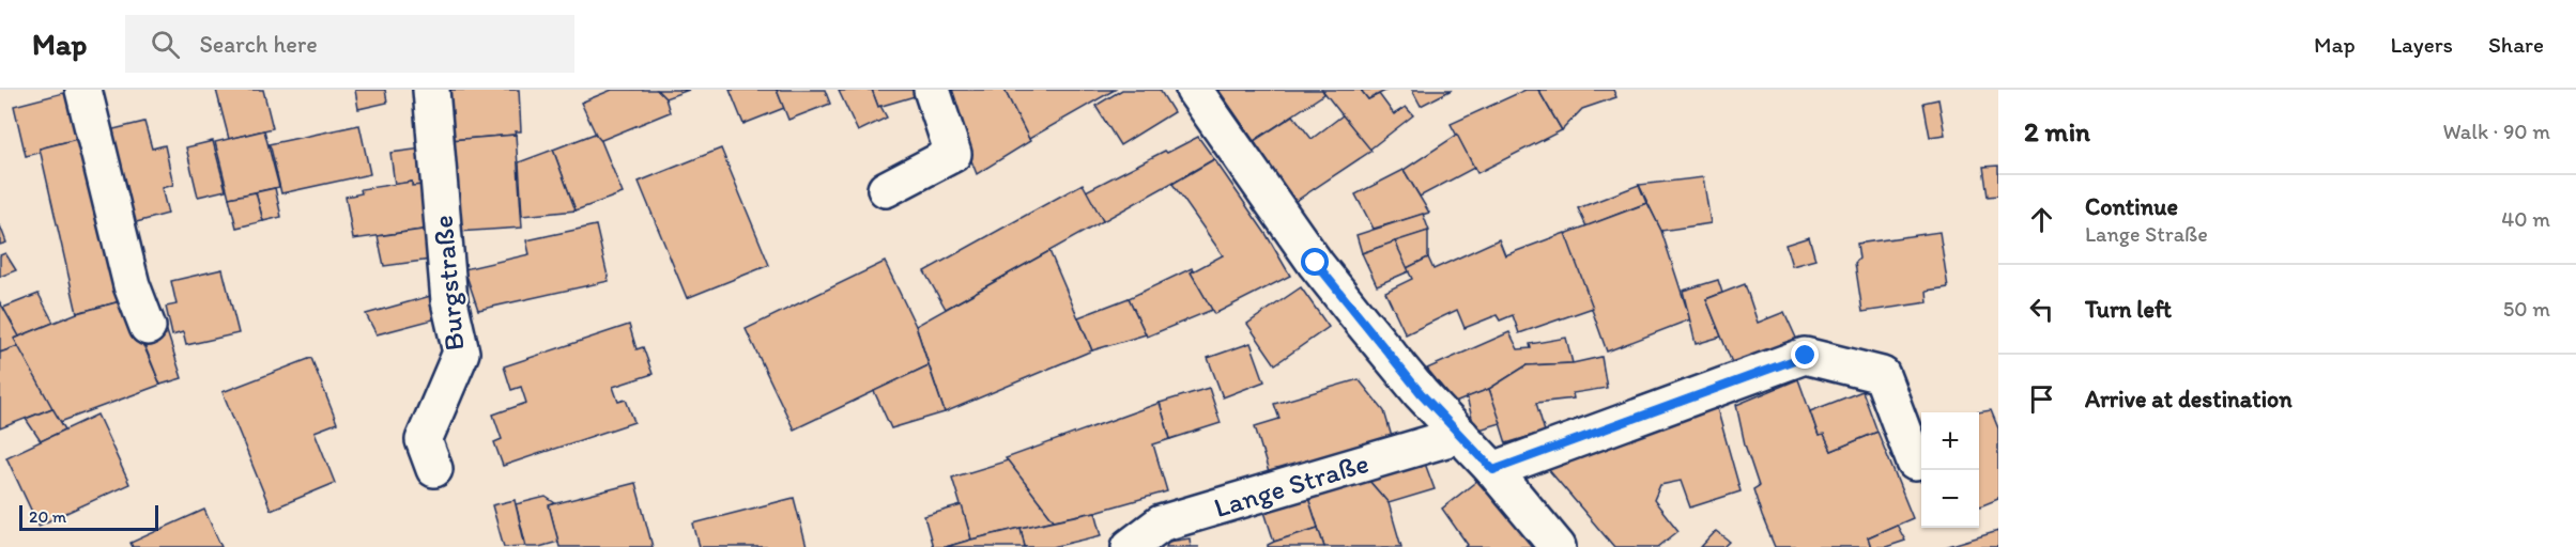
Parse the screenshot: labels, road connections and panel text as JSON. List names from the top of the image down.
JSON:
{
  "streets": {
    "street": ["Burgstraße", "Lange Straße"]
  },
  "scale_bar": "20 m",
  "page": {
    "header": "Map",
    "search": "Search here",
    "nav": ["Map", "Layers", "Share"],
    "heading": ["2 min", "Walk · 90 m"],
    "list": [
      ["Continue", "Lange Straße", "40 m"],
      ["Turn left", "50 m"],
      "Arrive at destination"
    ],
    "map_buttons": ["+", "−"],
    "scale": "20 m"
  }
}
